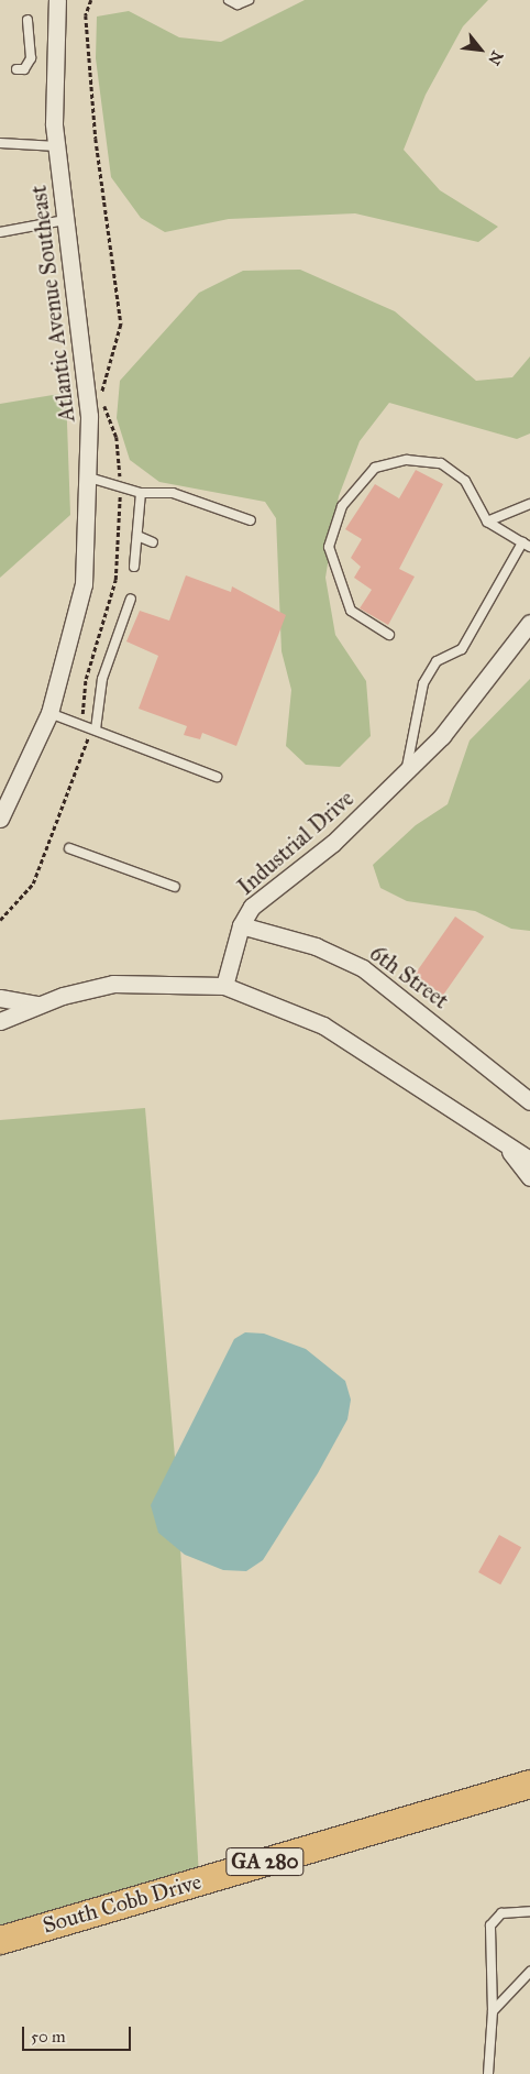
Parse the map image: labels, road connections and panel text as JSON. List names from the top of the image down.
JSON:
{
  "streets": {
    "main road": ["GA 280", "South Cobb Drive"],
    "street": ["Atlantic Avenue Southeast", "Industrial Drive", "6th Street"]
  },
  "crossings": [
    ["Industrial Drive", "6th Street"]
  ],
  "scale_bar": "50 m",
  "north": "bottom right"
}
